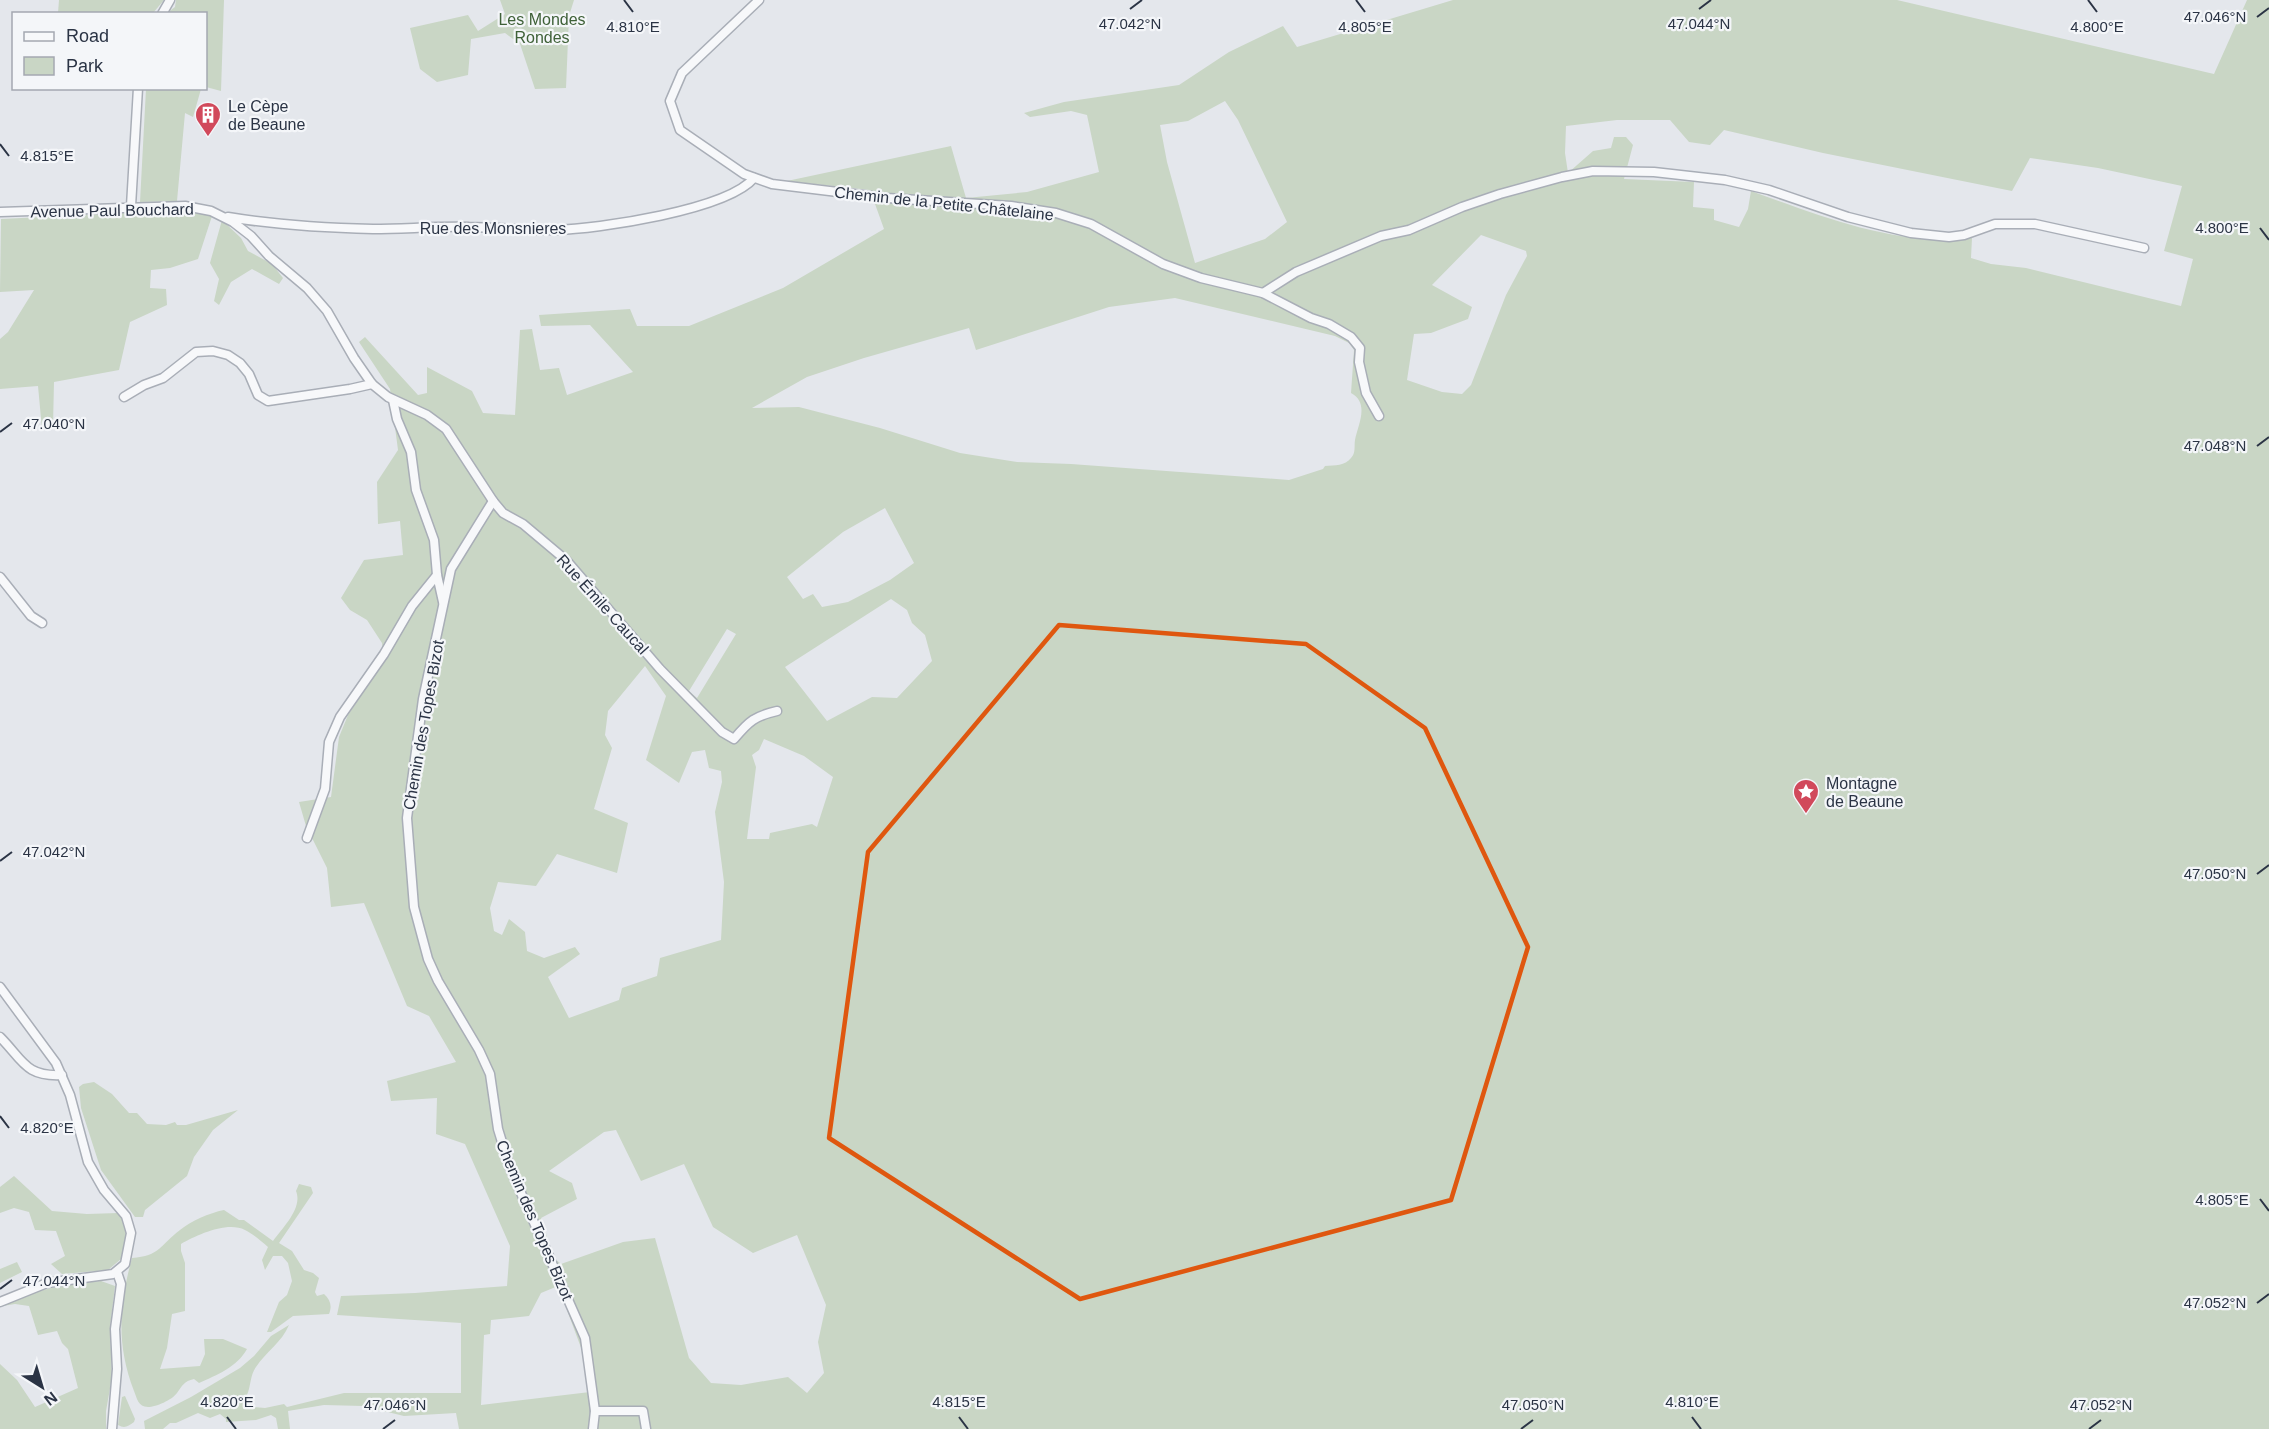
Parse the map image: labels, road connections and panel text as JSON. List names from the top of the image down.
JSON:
{
  "streets": {
    "street": [
      "Chemin de la Petite Châtelaine",
      "Avenue Paul Bouchard",
      "Rue des Monsnieres",
      "Rue Émile Caucal",
      "Chemin des Topes Bizot"
    ]
  },
  "crossings": [
    ["Chemin de la Petite Châtelaine", "Rue des Monsnieres"],
    ["Avenue Paul Bouchard", "Rue des Monsnieres"],
    ["Avenue Paul Bouchard", "Rue Émile Caucal"],
    ["Rue des Monsnieres", "Rue Émile Caucal"],
    ["Rue Émile Caucal", "Chemin des Topes Bizot"]
  ],
  "parks": ["Les Mondes Rondes"],
  "places": {
    "building": ["Le Cèpe de Beaune"],
    "place": ["Montagne de Beaune"]
  },
  "legend": ["Road", "Park"],
  "north": "bottom right",
  "coordinates": [
    "47.046°N",
    "47.042°N",
    "47.044°N",
    "4.805°E",
    "4.810°E",
    "4.800°E",
    "4.815°E",
    "47.040°N",
    "47.048°N",
    "47.050°N",
    "4.820°E",
    "47.052°N"
  ]
}
